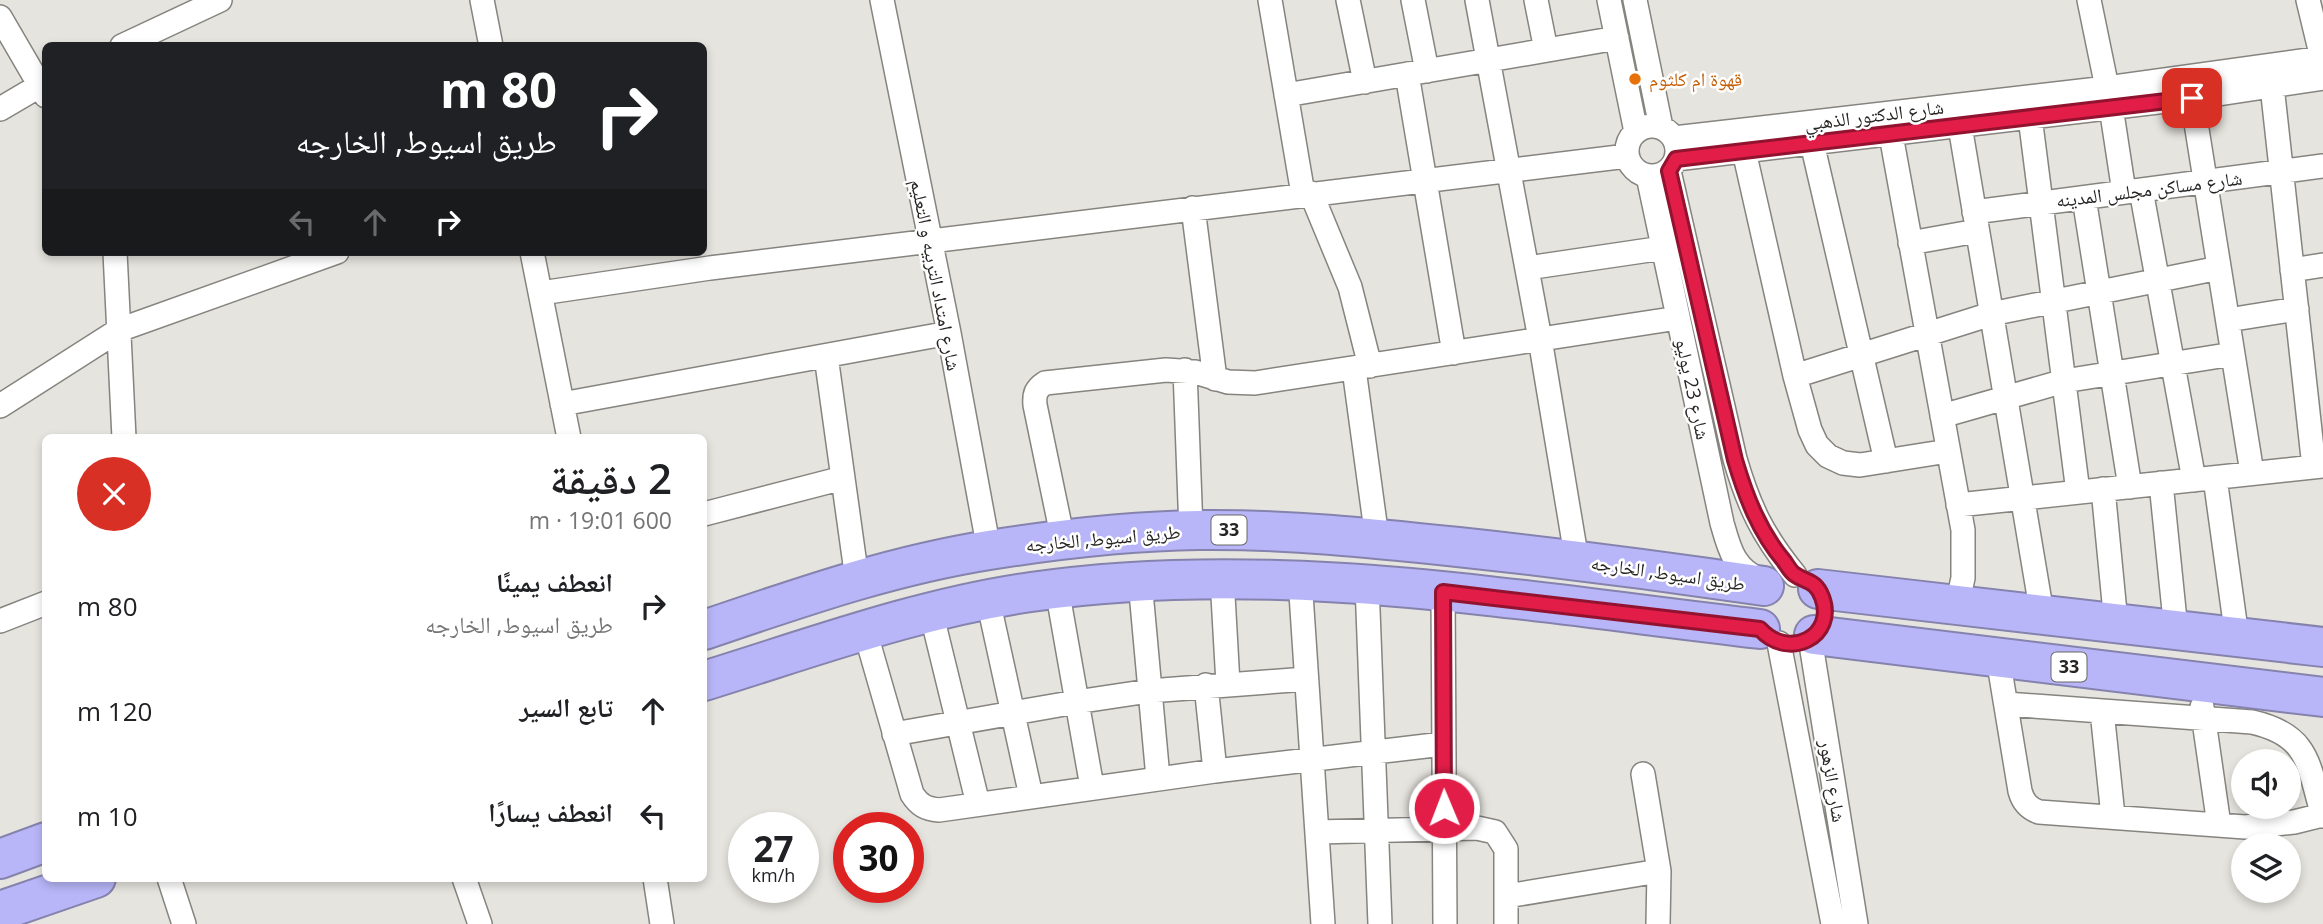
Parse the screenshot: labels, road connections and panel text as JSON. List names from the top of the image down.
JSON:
{
  "streets": {
    "highway": ["33", "طريق اسيوط, الخارجه"],
    "street": [
      "شارع الدكتور الذهبي",
      "شارع مساكن مجلس المدينه",
      "شارع امتداد التربيه و التعليم",
      "شارع 23 يوليو",
      "شارع الزهور"
    ]
  },
  "crossings": [
    ["شارع الدكتور الذهبي", "شارع 23 يوليو"],
    ["شارع امتداد التربيه و التعليم", "طريق اسيوط, الخارجه"],
    ["شارع 23 يوليو", "طريق اسيوط, الخارجه"],
    ["33", "شارع الزهور"]
  ],
  "places": ["قهوة ام كلثوم"],
  "page": {
    "turn": ["80 m", "طريق اسيوط, الخارجه"],
    "heading": ["2 دقيقة", "600 m · 19:01"],
    "list": [
      {
        "name": "انعطف يمينًا",
        "note": "طريق اسيوط, الخارجه",
        "value": "80 m"
      },
      {
        "name": "تابع السير",
        "value": "120 m"
      },
      {
        "name": "انعطف يسارًا",
        "value": "10 m"
      }
    ],
    "speed": "27 km/h",
    "limit": "30"
  }
}
